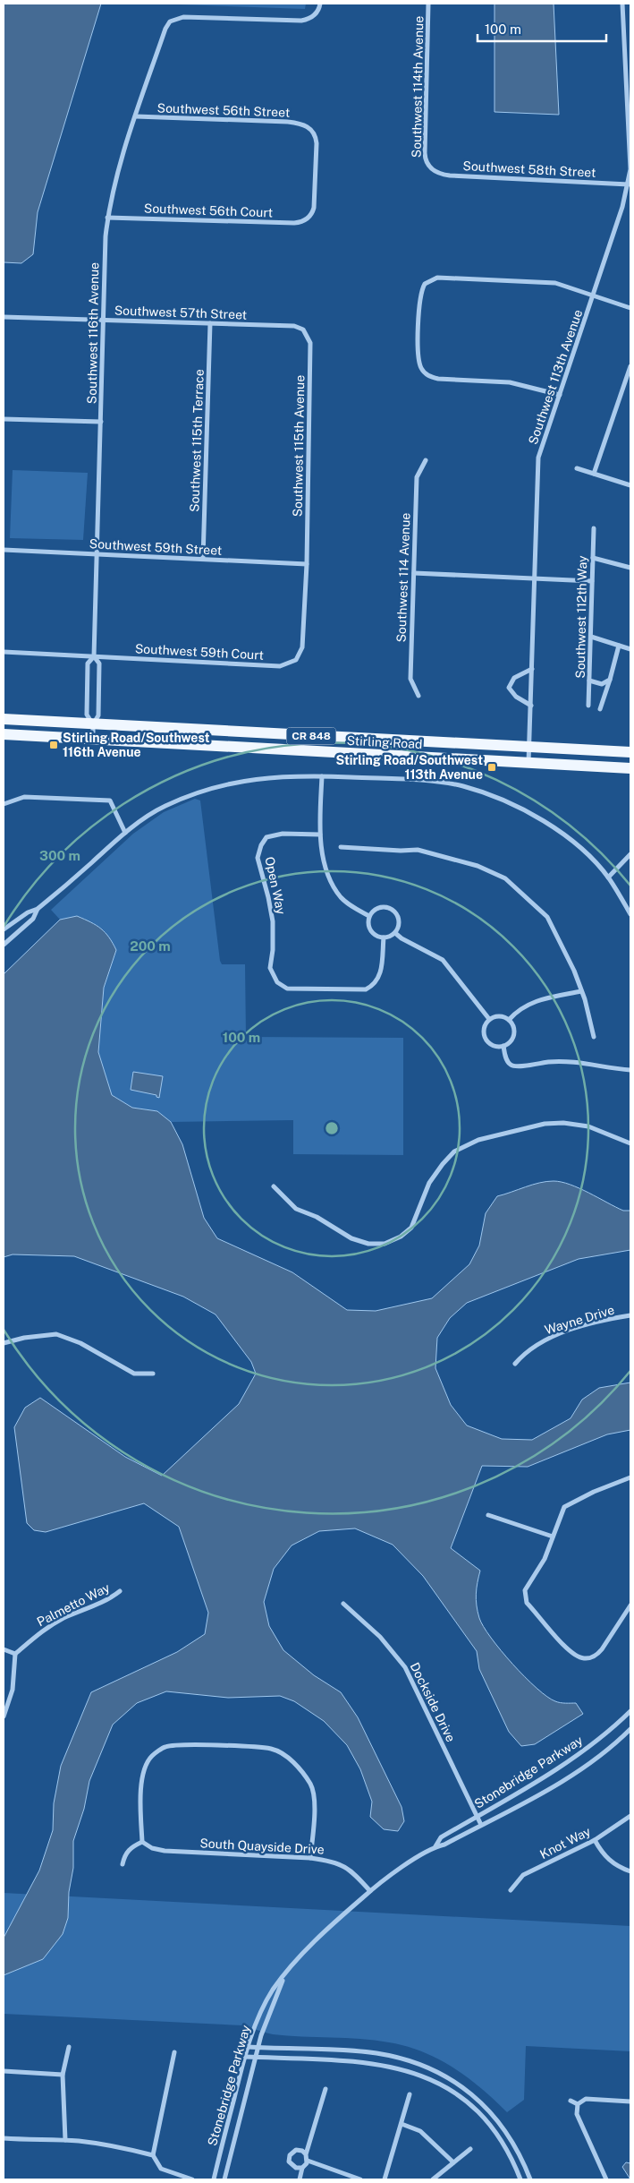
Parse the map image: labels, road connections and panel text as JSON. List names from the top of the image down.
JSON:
{
  "streets": {
    "main road": ["CR 848", "Stirling Road"],
    "street": [
      "Southwest 114th Avenue",
      "Southwest 56th Street",
      "Southwest 58th Street",
      "Southwest 56th Court",
      "Southwest 57th Street",
      "Southwest 116th Avenue",
      "Southwest 113th Avenue",
      "Southwest 115th Terrace",
      "Southwest 115th Avenue",
      "Southwest 59th Street",
      "Southwest 114 Avenue",
      "Southwest 112th Way",
      "Southwest 59th Court",
      "Open Way",
      "Wayne Drive",
      "Palmetto Way",
      "Dockside Drive",
      "Stonebridge Parkway",
      "Knot Way",
      "South Quayside Drive"
    ]
  },
  "crossings": [
    ["Southwest 114th Avenue", "Southwest 58th Street"],
    ["Southwest 56th Street", "Southwest 56th Court"],
    ["Southwest 56th Street", "Southwest 116th Avenue"],
    ["Southwest 58th Street", "Southwest 113th Avenue"],
    ["Southwest 56th Court", "Southwest 116th Avenue"],
    ["Southwest 57th Street", "Southwest 116th Avenue"],
    ["Southwest 57th Street", "Southwest 115th Terrace"],
    ["Southwest 57th Street", "Southwest 115th Avenue"],
    ["Southwest 116th Avenue", "Southwest 59th Street"],
    ["Southwest 116th Avenue", "Southwest 59th Court"],
    ["Southwest 116th Avenue", "Stirling Road"],
    ["Southwest 113th Avenue", "Stirling Road"],
    ["Southwest 115th Terrace", "Southwest 59th Street"],
    ["Southwest 115th Avenue", "Southwest 59th Street"],
    ["Southwest 115th Avenue", "Southwest 59th Court"],
    ["Southwest 59th Street", "Southwest 59th Court"],
    ["Dockside Drive", "Stonebridge Parkway"],
    ["Stonebridge Parkway", "South Quayside Drive"]
  ],
  "places": {
    "transit": ["Stirling Road/Southwest 116th Avenue", "Stirling Road/Southwest 113th Avenue"]
  },
  "scale_bar": "100 m",
  "rings": ["300 m", "200 m", "100 m"]
}
